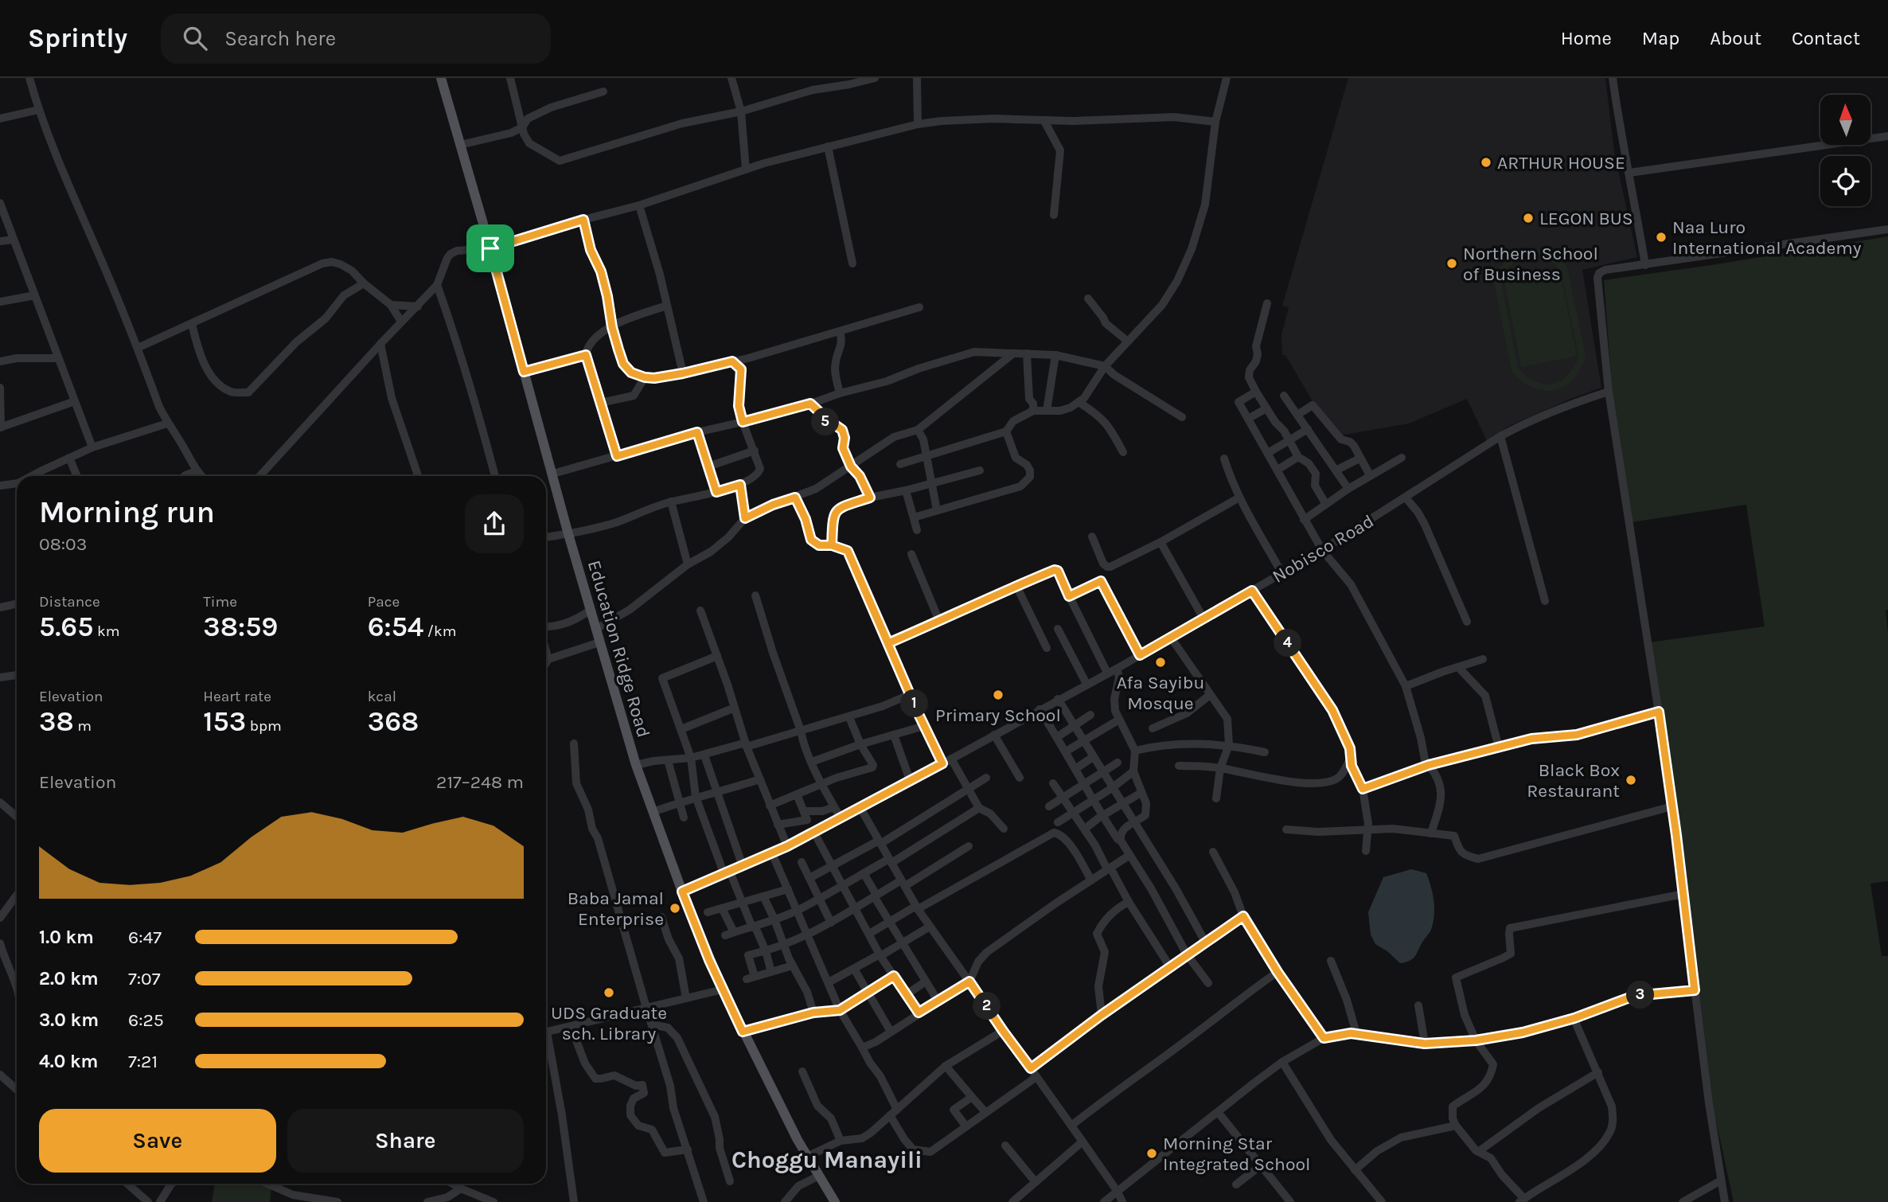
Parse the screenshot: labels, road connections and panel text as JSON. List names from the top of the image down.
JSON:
{
  "streets": {
    "main road": ["Education Ridge Road"],
    "street": ["Nobisco Road"]
  },
  "crossings": [
    ["Nobisco Road", "Education Ridge Road"]
  ],
  "districts": ["Choggu Manayili"],
  "places": [
    "ARTHUR HOUSE",
    "LEGON BUS",
    "Naa Luro International Academy",
    "Northern School of Business",
    "Afa Sayibu Mosque",
    "Primary School",
    "Black Box Restaurant",
    "Baba Jamal Enterprise",
    "UDS Graduate sch. Library",
    "Morning Star Integrated School"
  ],
  "north": "top",
  "page": {
    "header": "Sprintly",
    "search": "Search here",
    "nav": [
      "Home",
      "Map",
      "About",
      "Contact"
    ],
    "pins": [
      "5",
      "4",
      "1",
      "3",
      "2"
    ],
    "heading": ["Morning run", "08:03"],
    "stats": [
      ["Distance", "5.65 km"],
      ["Time", "38:59"],
      ["Pace", "6:54 /km"],
      ["Elevation", "38 m"],
      ["Heart rate", "153 bpm"],
      ["kcal", "368"]
    ],
    "chart": ["Elevation", "217–248 m"],
    "list": [
      {
        "name": "1.0 km",
        "note": "6:47"
      },
      {
        "name": "2.0 km",
        "note": "7:07"
      },
      {
        "name": "3.0 km",
        "note": "6:25"
      },
      {
        "name": "4.0 km",
        "note": "7:21"
      }
    ],
    "buttons": ["Save", "Share"]
  }
}
